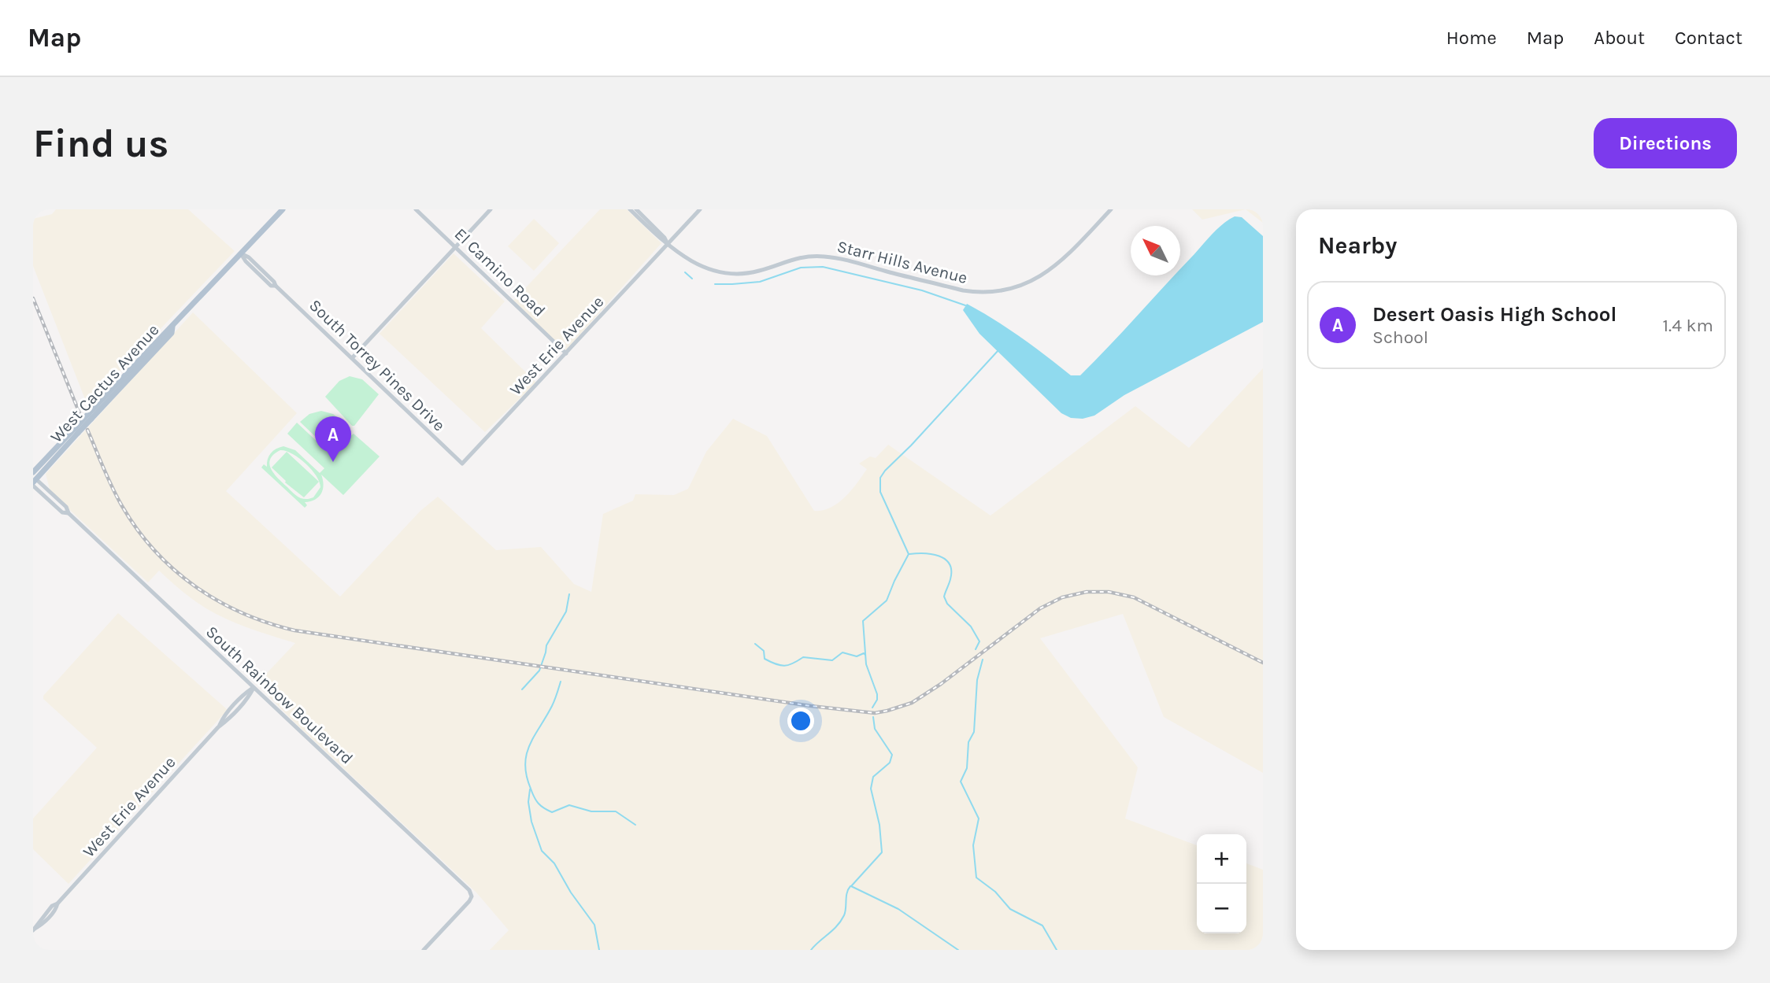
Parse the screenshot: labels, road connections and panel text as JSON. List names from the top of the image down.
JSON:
{
  "streets": {
    "main road": ["West Cactus Avenue"],
    "street": [
      "Starr Hills Avenue",
      "El Camino Road",
      "West Erie Avenue",
      "South Torrey Pines Drive",
      "South Rainbow Boulevard"
    ]
  },
  "crossings": [
    ["Starr Hills Avenue", "West Erie Avenue"],
    ["El Camino Road", "West Erie Avenue"],
    ["West Erie Avenue", "South Torrey Pines Drive"],
    ["West Erie Avenue", "South Rainbow Boulevard"],
    ["South Torrey Pines Drive", "West Cactus Avenue"],
    ["West Cactus Avenue", "South Rainbow Boulevard"]
  ],
  "north": "top left",
  "page": {
    "header": "Map",
    "nav": [
      "Home",
      "Map",
      "About",
      "Contact"
    ],
    "buttons": "Directions",
    "title": "Find us",
    "heading": "Nearby",
    "list": [
      {
        "mark": "A",
        "name": "Desert Oasis High School",
        "note": "School",
        "value": "1.4 km"
      }
    ],
    "pins": "A",
    "map_buttons": ["+", "−"]
  }
}
